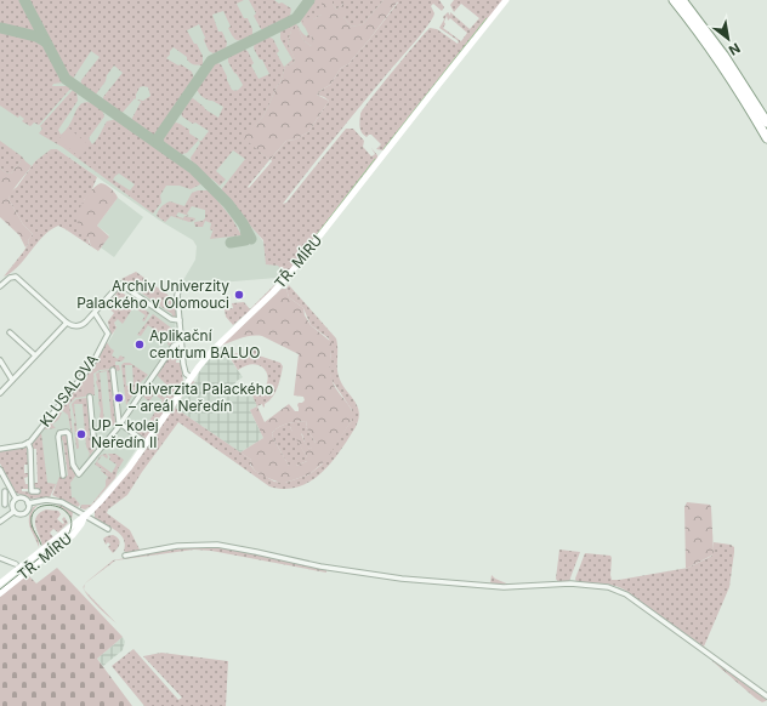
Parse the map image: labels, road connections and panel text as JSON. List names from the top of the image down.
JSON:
{
  "streets": {
    "main road": ["TŘ. MÍRU"],
    "street": ["KLUSALOVA"]
  },
  "places": [
    "Archiv Univerzity Palackého v Olomouci",
    "Aplikační centrum BALUO",
    "Univerzita Palackého – areál Neředín",
    "UP – kolej Neředín II"
  ],
  "north": "bottom right"
}
